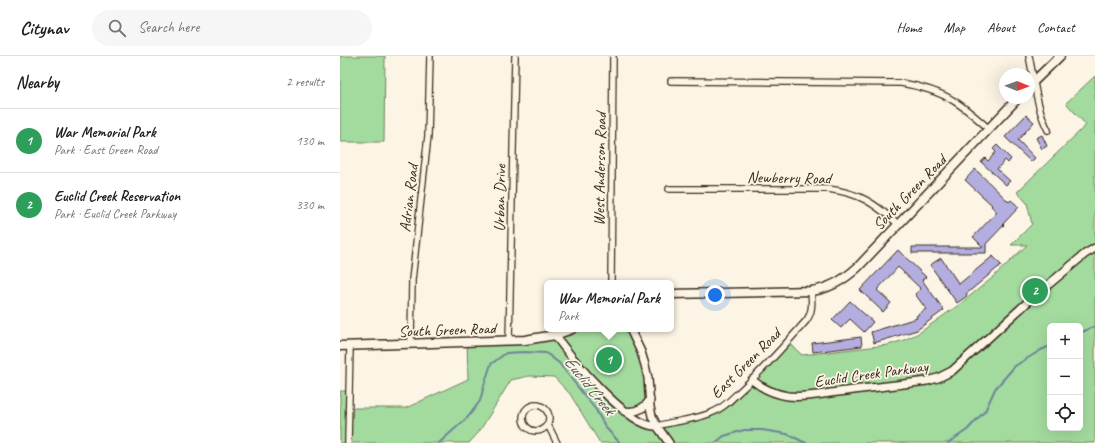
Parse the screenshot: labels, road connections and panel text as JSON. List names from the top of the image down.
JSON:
{
  "streets": {
    "main road": ["South Green Road"],
    "street": [
      "West Anderson Road",
      "Newberry Road",
      "Adrian Road",
      "Urban Drive",
      "East Green Road",
      "Euclid Creek Parkway"
    ]
  },
  "crossings": [
    ["Newberry Road", "South Green Road"],
    ["South Green Road", "Adrian Road"],
    ["South Green Road", "Urban Drive"],
    ["South Green Road", "East Green Road"],
    ["East Green Road", "Euclid Creek Parkway"]
  ],
  "water": ["Euclid Creek"],
  "north": "right",
  "page": {
    "header": "Citynav",
    "search": "Search here",
    "nav": [
      "Home",
      "Map",
      "About",
      "Contact"
    ],
    "heading": ["Nearby", "2 results"],
    "list": [
      {
        "mark": "1",
        "name": "War Memorial Park",
        "note": "Park · East Green Road",
        "value": "130 m"
      },
      {
        "mark": "2",
        "name": "Euclid Creek Reservation",
        "note": "Park · Euclid Creek Parkway",
        "value": "330 m"
      }
    ],
    "pins": ["2", "1"],
    "popup": ["War Memorial Park", "Park"],
    "map_buttons": ["+", "−"]
  }
}
